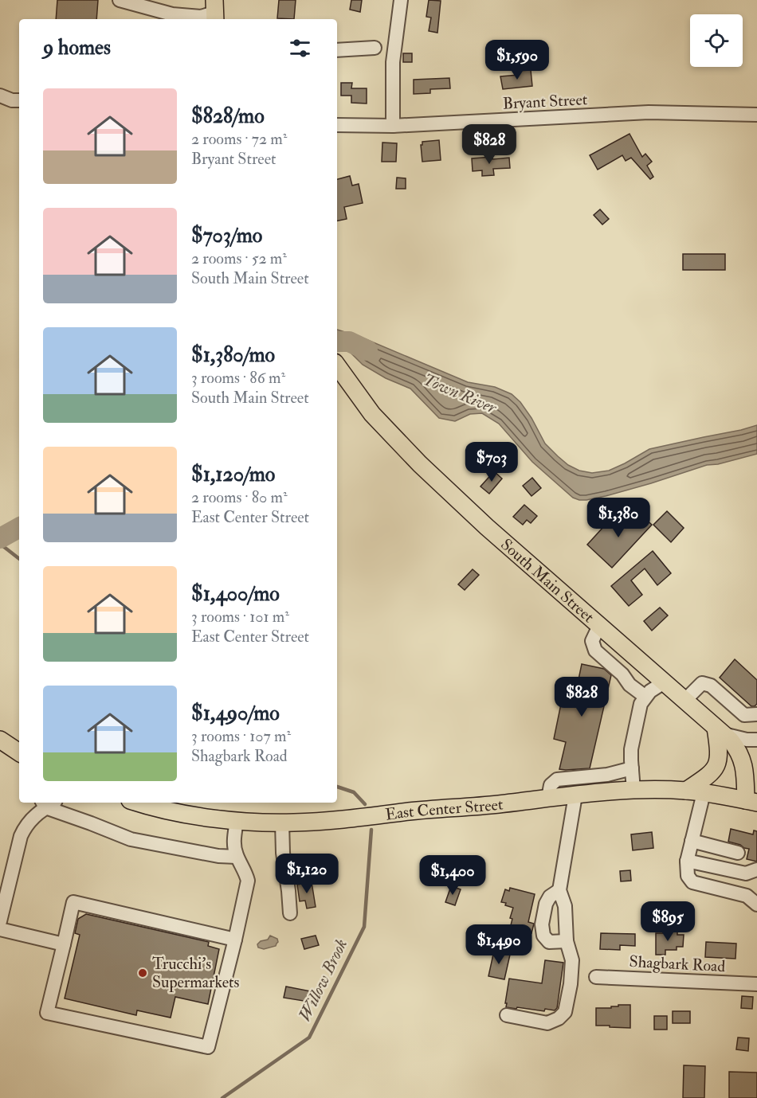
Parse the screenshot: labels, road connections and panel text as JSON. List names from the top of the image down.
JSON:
{
  "streets": {
    "main road": ["South Main Street", "East Center Street"],
    "street": ["Bryant Street", "Shagbark Road"]
  },
  "crossings": [
    ["South Main Street", "East Center Street"]
  ],
  "water": ["Town River", "Willow Brook"],
  "places": ["Trucchi's Supermarkets"],
  "page": {
    "heading": "9 homes",
    "price": [
      "$1,590",
      "$828",
      "$703",
      "$1,380",
      "$828",
      "$1,120",
      "$1,400",
      "$895",
      "$1,490"
    ],
    "list": [
      {
        "name": "$828/mo",
        "note": "2 rooms · 72 m² · Bryant Street"
      },
      {
        "name": "$703/mo",
        "note": "2 rooms · 52 m² · South Main Street"
      },
      {
        "name": "$1,380/mo",
        "note": "3 rooms · 86 m² · South Main Street"
      },
      {
        "name": "$1,120/mo",
        "note": "2 rooms · 80 m² · East Center Street"
      },
      {
        "name": "$1,400/mo",
        "note": "3 rooms · 101 m² · East Center Street"
      },
      {
        "name": "$1,490/mo",
        "note": "3 rooms · 107 m² · Shagbark Road"
      }
    ]
  }
}
